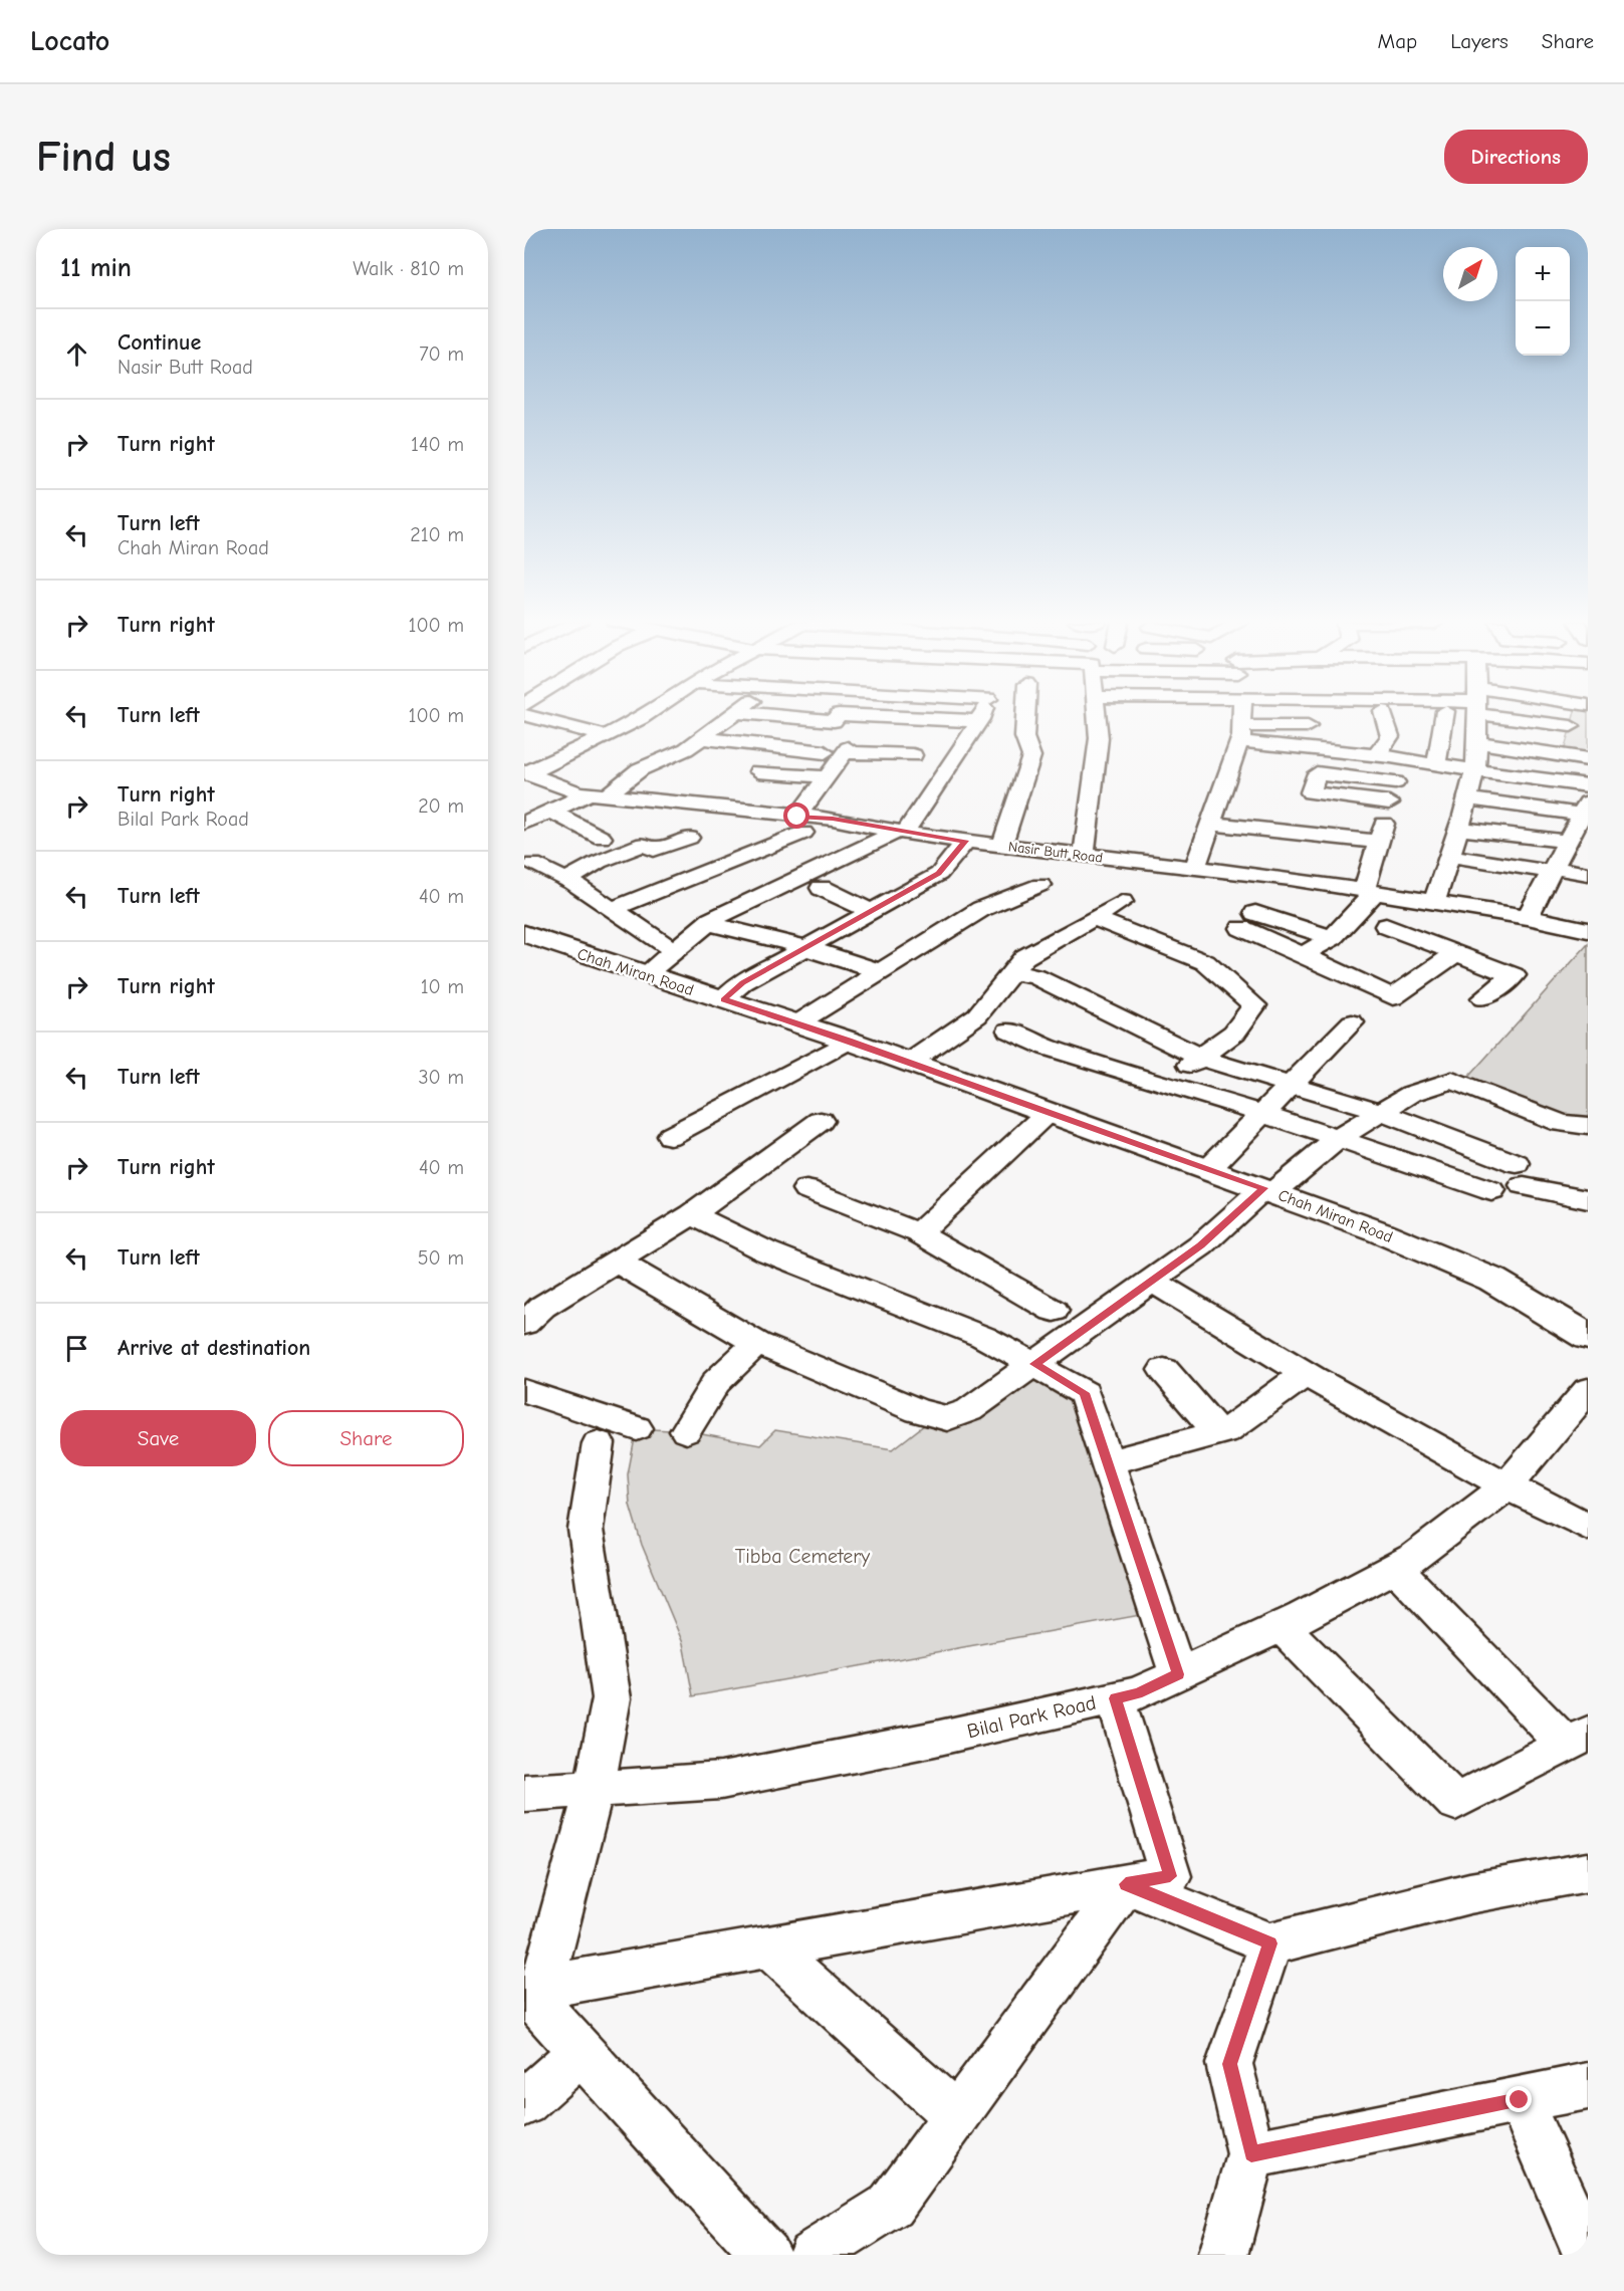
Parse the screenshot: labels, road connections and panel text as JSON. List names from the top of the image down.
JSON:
{
  "streets": {
    "main road": ["Chah Miran Road"],
    "street": ["Nasir Butt Road", "Bilal Park Road"]
  },
  "parks": ["Tibba Cemetery"],
  "north": "top right",
  "page": {
    "header": "Locato",
    "nav": ["Map", "Layers", "Share"],
    "buttons": [
      "Directions",
      ["Save", "Share"]
    ],
    "title": "Find us",
    "heading": ["11 min", "Walk · 810 m"],
    "map_buttons": ["+", "−"],
    "list": [
      ["Continue", "Nasir Butt Road", "70 m"],
      ["Turn right", "140 m"],
      ["Turn left", "Chah Miran Road", "210 m"],
      ["Turn right", "100 m"],
      ["Turn left", "100 m"],
      ["Turn right", "Bilal Park Road", "20 m"],
      ["Turn left", "40 m"],
      ["Turn right", "10 m"],
      ["Turn left", "30 m"],
      ["Turn right", "40 m"],
      ["Turn left", "50 m"],
      "Arrive at destination"
    ]
  }
}
